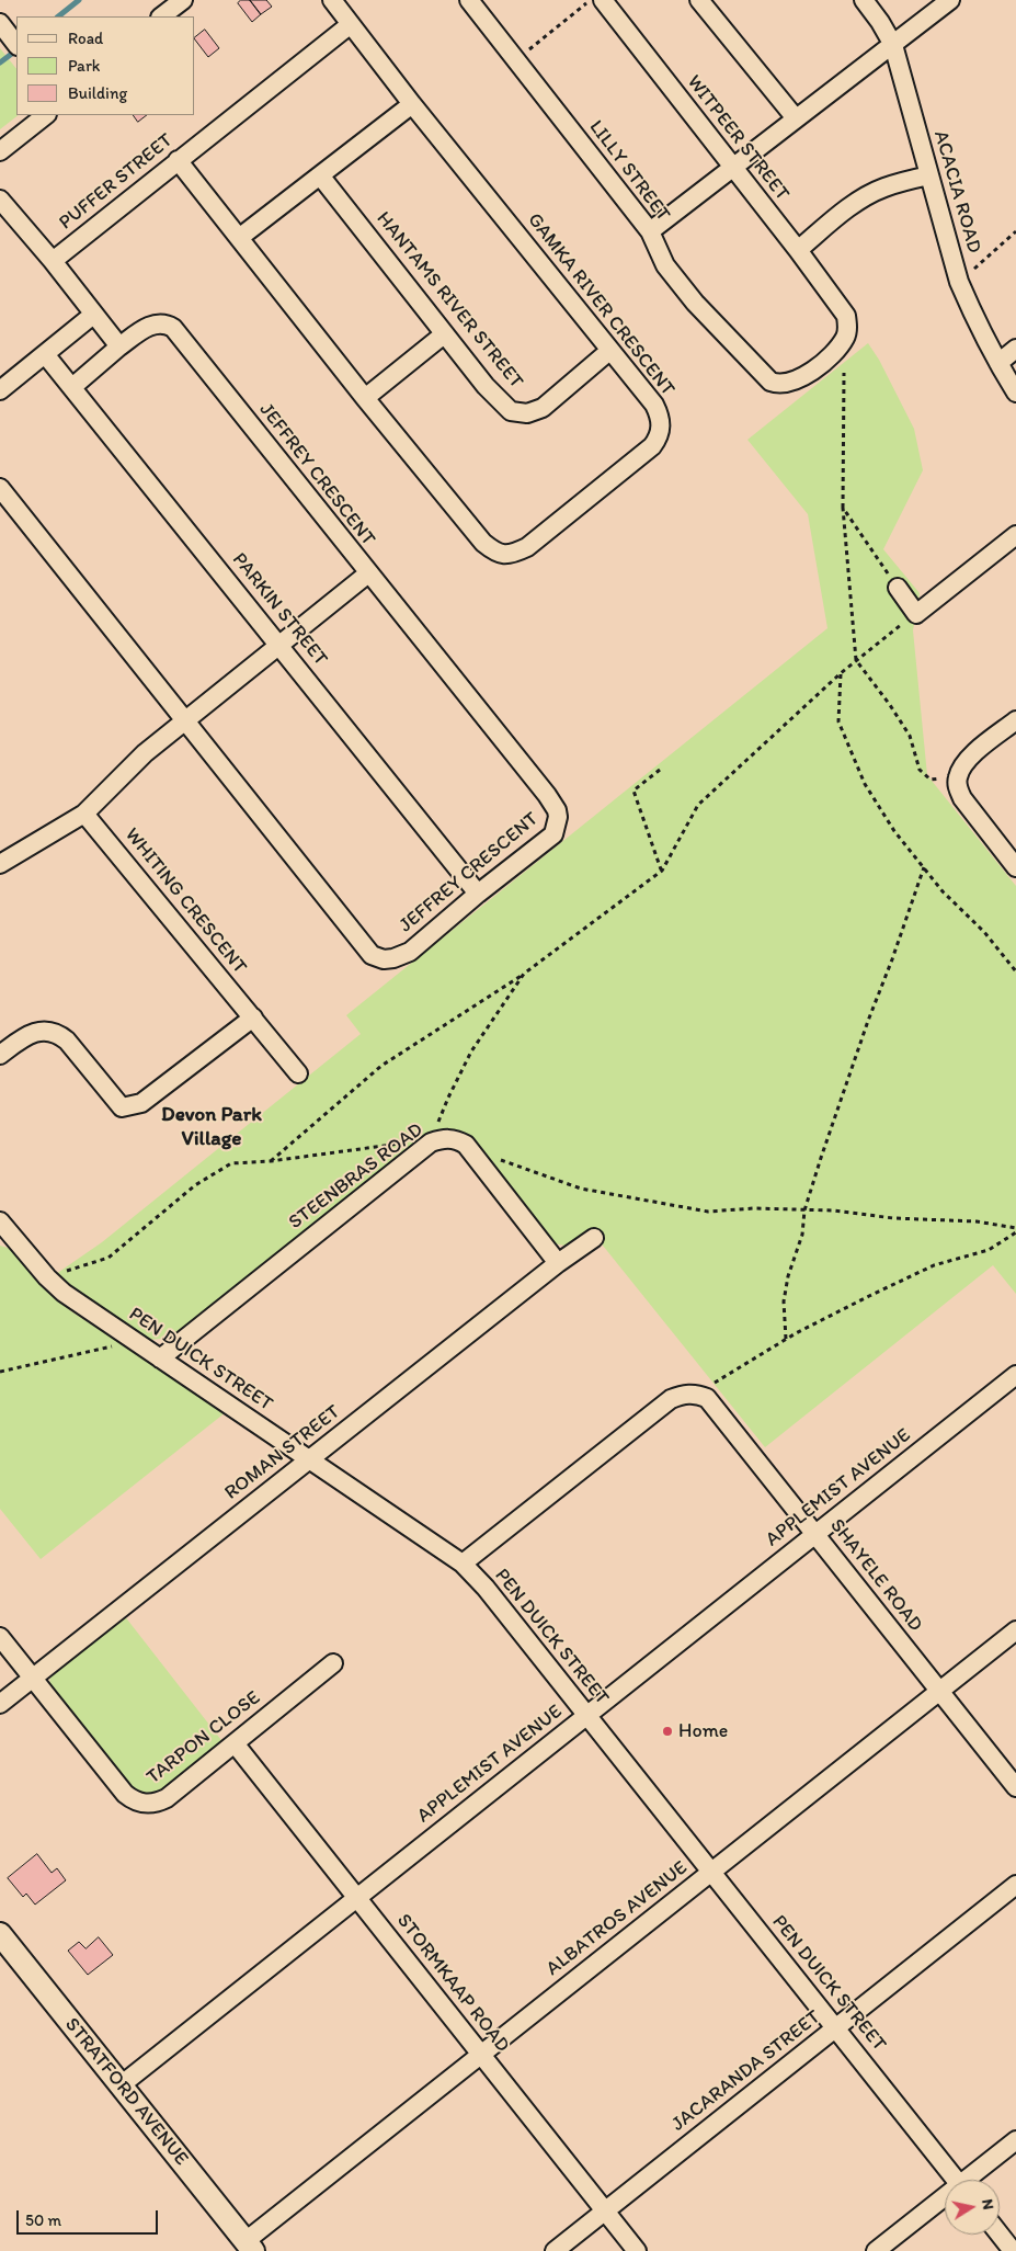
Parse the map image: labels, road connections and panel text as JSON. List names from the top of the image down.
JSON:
{
  "streets": {
    "street": [
      "WITPEER STREET",
      "LILLY STREET",
      "PUFFER STREET",
      "ACACIA ROAD",
      "HANTAMS RIVER STREET",
      "GAMKA RIVER CRESCENT",
      "JEFFREY CRESCENT",
      "PARKIN STREET",
      "WHITING CRESCENT",
      "STEENBRAS ROAD",
      "PEN DUICK STREET",
      "ROMAN STREET",
      "APPLEMIST AVENUE",
      "SHAYELE ROAD",
      "TARPON CLOSE",
      "ALBATROS AVENUE",
      "STORMKAAP ROAD",
      "JACARANDA STREET",
      "STRATFORD AVENUE"
    ]
  },
  "crossings": [
    ["WITPEER STREET", "LILLY STREET"],
    ["PUFFER STREET", "GAMKA RIVER CRESCENT"],
    ["HANTAMS RIVER STREET", "GAMKA RIVER CRESCENT"],
    ["JEFFREY CRESCENT", "PARKIN STREET"],
    ["STEENBRAS ROAD", "PEN DUICK STREET"],
    ["STEENBRAS ROAD", "ROMAN STREET"],
    ["PEN DUICK STREET", "ROMAN STREET"],
    ["PEN DUICK STREET", "APPLEMIST AVENUE"],
    ["PEN DUICK STREET", "ALBATROS AVENUE"],
    ["PEN DUICK STREET", "JACARANDA STREET"],
    ["ROMAN STREET", "TARPON CLOSE"],
    ["APPLEMIST AVENUE", "SHAYELE ROAD"],
    ["APPLEMIST AVENUE", "STORMKAAP ROAD"],
    ["APPLEMIST AVENUE", "STRATFORD AVENUE"],
    ["SHAYELE ROAD", "ALBATROS AVENUE"],
    ["TARPON CLOSE", "STORMKAAP ROAD"],
    ["ALBATROS AVENUE", "STORMKAAP ROAD"],
    ["ALBATROS AVENUE", "STRATFORD AVENUE"],
    ["STORMKAAP ROAD", "JACARANDA STREET"]
  ],
  "districts": ["Devon Park Village"],
  "places": ["Home"],
  "legend": ["Road", "Park", "Building"],
  "scale_bar": "50 m",
  "north": "right"
}
